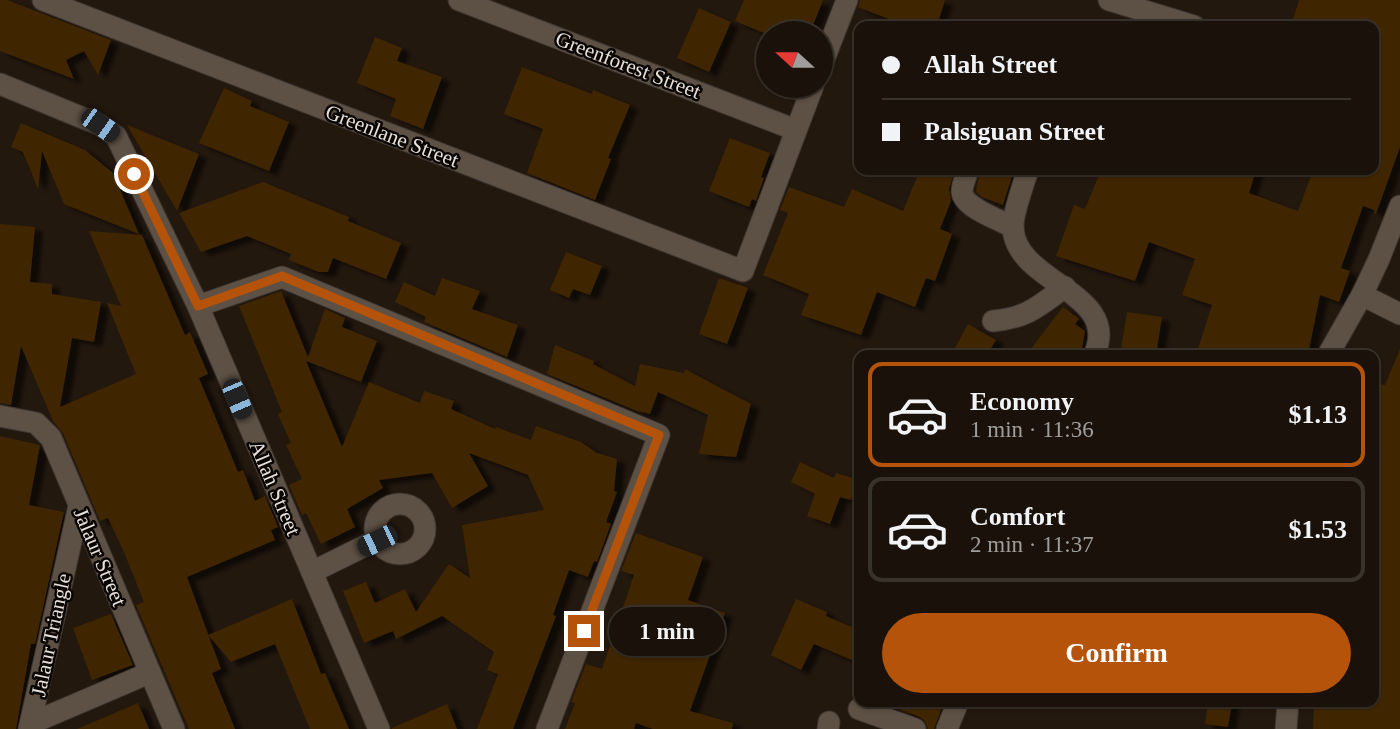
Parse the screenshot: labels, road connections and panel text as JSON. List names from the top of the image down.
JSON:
{
  "streets": {
    "street": [
      "Greenforest Street",
      "Greenlane Street",
      "Allah Street",
      "Jalaur Street",
      "Jalaur Triangle"
    ]
  },
  "crossings": [
    ["Greenforest Street", "Greenlane Street"],
    ["Jalaur Street", "Jalaur Triangle"]
  ],
  "north": "left",
  "page": {
    "banner": ["Allah Street", "Palsiguan Street"],
    "list": [
      {
        "name": "Economy",
        "note": "1 min · 11:36",
        "value": "$1.13"
      },
      {
        "name": "Comfort",
        "note": "2 min · 11:37",
        "value": "$1.53"
      }
    ],
    "buttons": "Confirm",
    "bubble": "1 min"
  }
}
